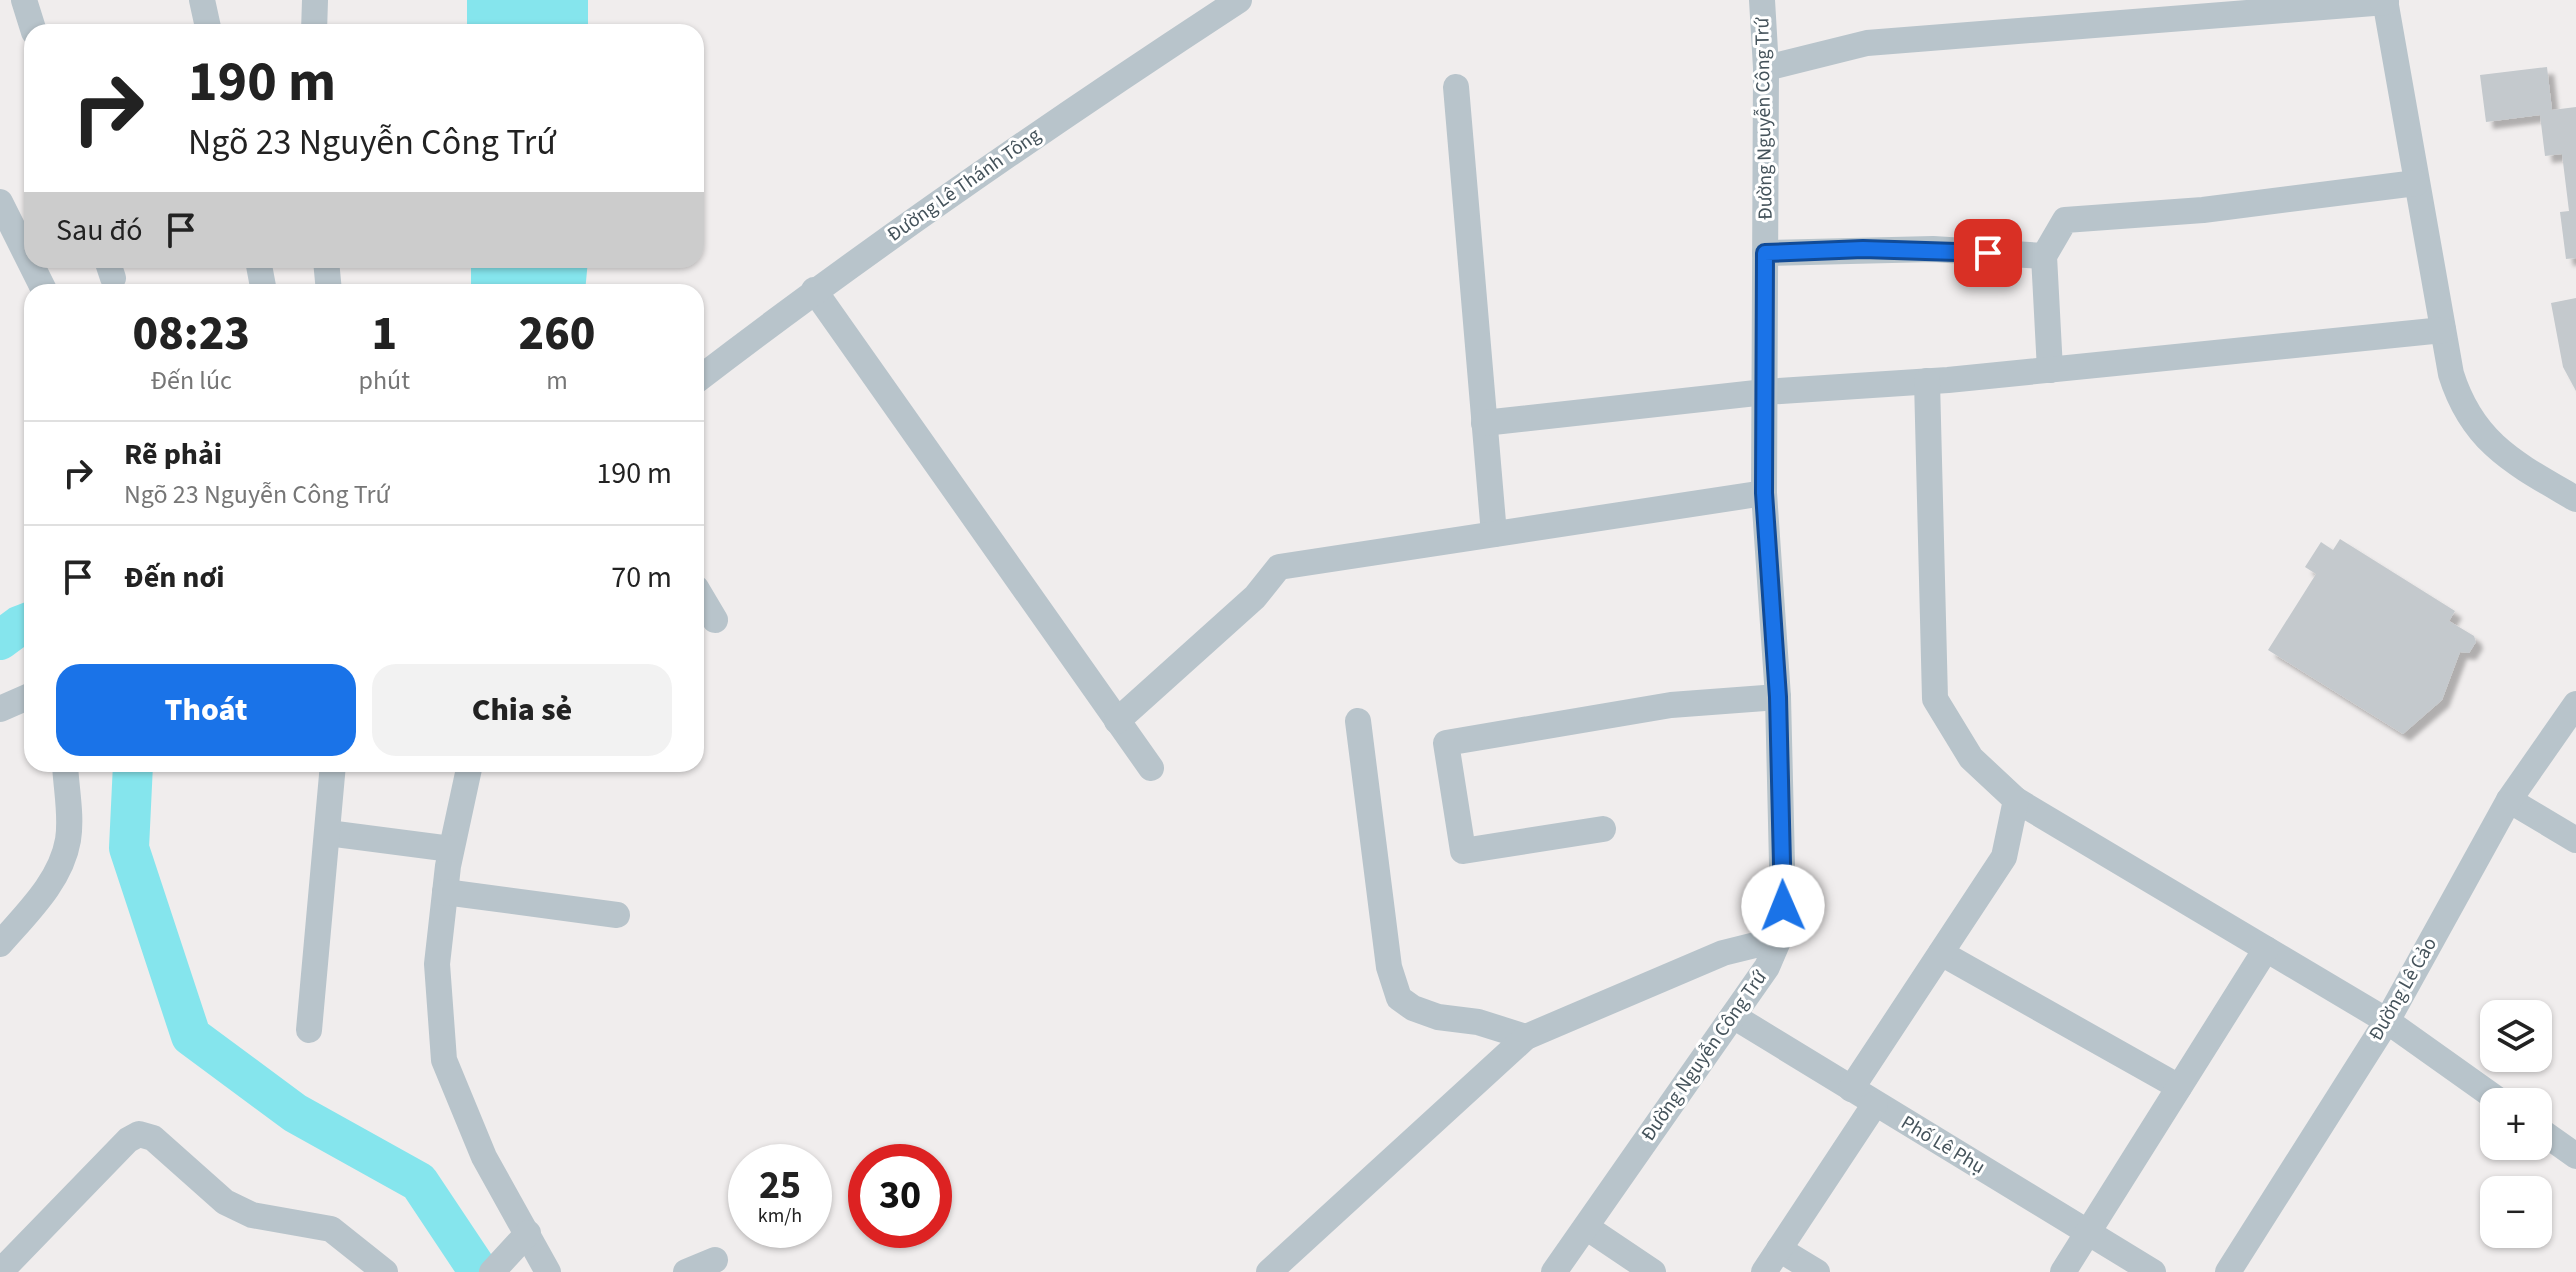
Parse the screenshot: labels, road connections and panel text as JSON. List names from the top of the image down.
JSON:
{
  "streets": {
    "street": [
      "Đường Nguyễn Công Trứ",
      "Đường Lê Thánh Tông",
      "Đường Lê Cảo",
      "Phố Lê Phụ"
    ]
  },
  "crossings": [
    ["Đường Nguyễn Công Trứ", "Phố Lê Phụ"]
  ],
  "page": {
    "turn": ["190 m", "Ngõ 23 Nguyễn Công Trứ"],
    "then": "Sau đó",
    "eta": [
      "08:23",
      "Đến lúc",
      "1",
      "phút",
      "260",
      "m"
    ],
    "list": [
      {
        "name": "Rẽ phải",
        "note": "Ngõ 23 Nguyễn Công Trứ",
        "value": "190 m"
      },
      {
        "name": "Đến nơi",
        "value": "70 m"
      }
    ],
    "buttons": ["Thoát", "Chia sẻ"],
    "map_buttons": ["+", "−"],
    "speed": "25 km/h",
    "limit": "30"
  }
}
